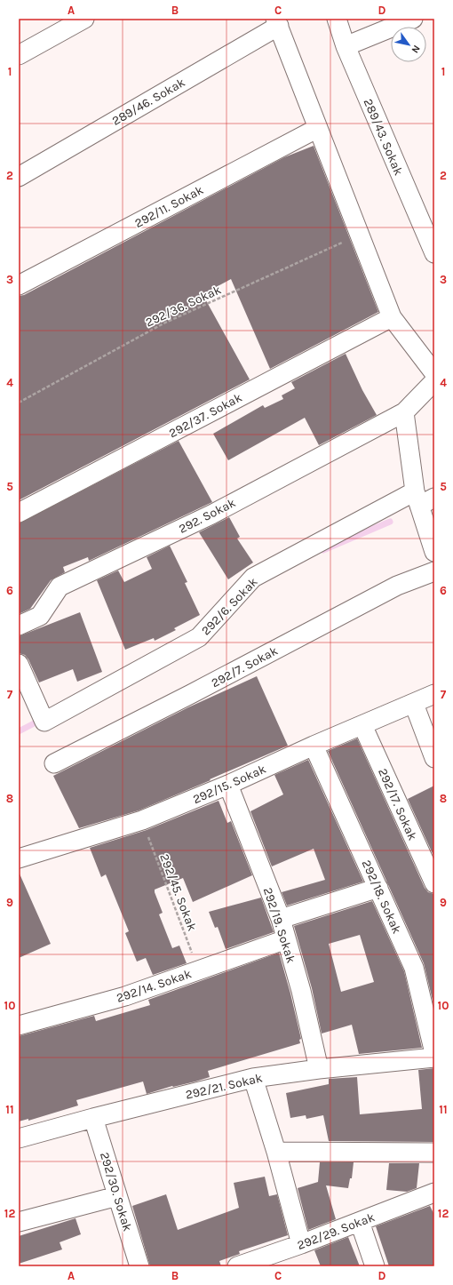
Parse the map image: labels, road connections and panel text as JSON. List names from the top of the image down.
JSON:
{
  "streets": {
    "street": [
      "289/46. Sokak",
      "289/43. Sokak",
      "292/11. Sokak",
      "292/37. Sokak",
      "292. Sokak",
      "292/6. Sokak",
      "292/7. Sokak",
      "292/15. Sokak",
      "292/17. Sokak",
      "292/18. Sokak",
      "292/19. Sokak",
      "292/14. Sokak",
      "292/21. Sokak",
      "292/30. Sokak",
      "292/29. Sokak"
    ],
    "path": ["292/36. Sokak", "292/45. Sokak"]
  },
  "crossings": [
    ["292/15. Sokak", "292/17. Sokak"],
    ["292/15. Sokak", "292/45. Sokak"],
    ["292/15. Sokak", "292/18. Sokak"],
    ["292/15. Sokak", "292/19. Sokak"],
    ["292/45. Sokak", "292/14. Sokak"],
    ["292/19. Sokak", "292/14. Sokak"],
    ["292/19. Sokak", "292/21. Sokak"],
    ["292/21. Sokak", "292/30. Sokak"]
  ],
  "north": "bottom right",
  "grid": {
    "columns": [
      "A",
      "B",
      "C",
      "D"
    ],
    "rows": [
      "1",
      "2",
      "3",
      "4",
      "5",
      "6",
      "7",
      "8",
      "9",
      "10",
      "11",
      "12"
    ]
  }
}
